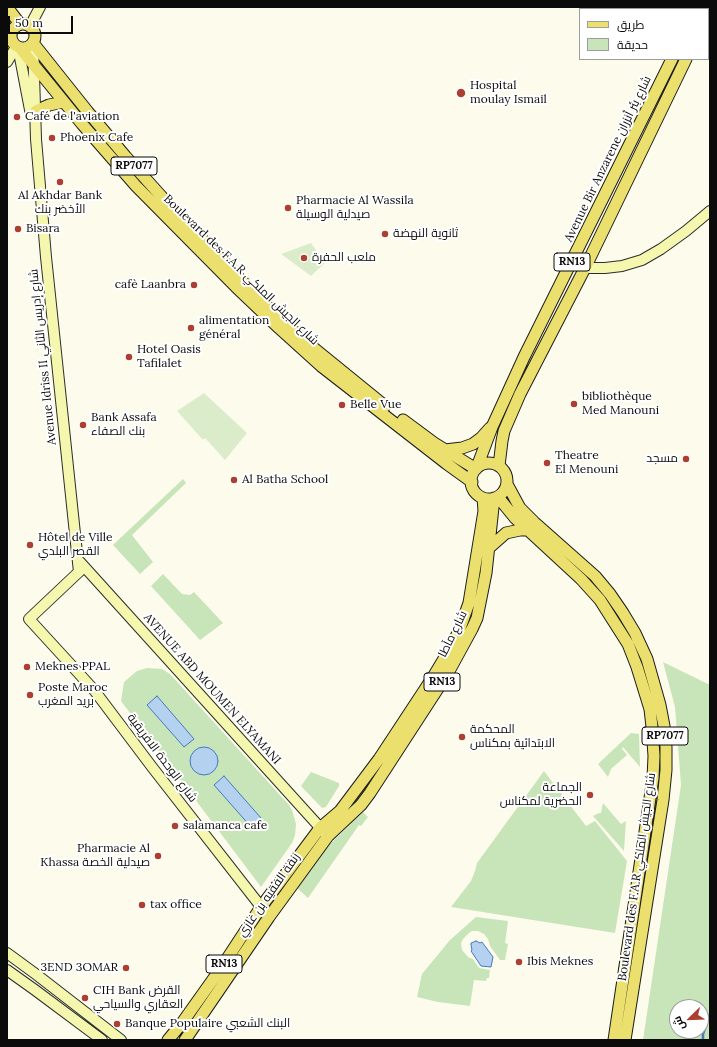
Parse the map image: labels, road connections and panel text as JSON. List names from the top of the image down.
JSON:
{
  "streets": {
    "main road": [
      "Avenue Bir Anzarene شارع بئر أنزران",
      "RP7077",
      "RN13",
      "Boulevard des F.A.R شارع الجيش الملكي",
      "شارع مآطا",
      "زنقة الفقيه بن غازي"
    ],
    "street": ["Avenue Idriss II شارع إدريس الثاني", "AVENUE ABD MOUMEN ELYAMANI", "شارع الوحدة الافريقية"]
  },
  "crossings": [
    ["Avenue Bir Anzarene شارع بئر أنزران", "RN13"],
    ["Avenue Bir Anzarene شارع بئر أنزران", "Boulevard des F.A.R شارع الجيش الملكي"],
    ["Avenue Bir Anzarene شارع بئر أنزران", "شارع مآطا"],
    ["RP7077", "Boulevard des F.A.R شارع الجيش الملكي"],
    ["RP7077", "Avenue Idriss II شارع إدريس الثاني"],
    ["RN13", "Boulevard des F.A.R شارع الجيش الملكي"],
    ["RN13", "شارع مآطا"],
    ["RN13", "AVENUE ABD MOUMEN ELYAMANI"],
    ["RN13", "شارع الوحدة الافريقية"],
    ["RN13", "زنقة الفقيه بن غازي"],
    ["Boulevard des F.A.R شارع الجيش الملكي", "Avenue Idriss II شارع إدريس الثاني"],
    ["Boulevard des F.A.R شارع الجيش الملكي", "شارع مآطا"],
    ["Avenue Idriss II شارع إدريس الثاني", "AVENUE ABD MOUMEN ELYAMANI"],
    ["Avenue Idriss II شارع إدريس الثاني", "شارع الوحدة الافريقية"],
    ["شارع مآطا", "AVENUE ABD MOUMEN ELYAMANI"],
    ["شارع مآطا", "زنقة الفقيه بن غازي"],
    ["AVENUE ABD MOUMEN ELYAMANI", "شارع الوحدة الافريقية"],
    ["AVENUE ABD MOUMEN ELYAMANI", "زنقة الفقيه بن غازي"],
    ["شارع الوحدة الافريقية", "زنقة الفقيه بن غازي"]
  ],
  "places": [
    "Hospital moulay Ismail",
    "Café de l'aviation",
    "Phoenix Cafe",
    "Al Akhdar Bank الأخضر بنك",
    "Pharmacie Al Wassila صيدلية الوسيلة",
    "Bisara",
    "ثانوية النهضة",
    "ملعب الحفرة",
    "cafè Laanbra",
    "alimentation général",
    "Hotel Oasis Tafilalet",
    "bibliothèque Med Manouni",
    "Belle Vue",
    "Bank Assafa بنك الصفاء",
    "مسجد",
    "Theatre El Menouni",
    "Al Batha School",
    "Hôtel de Ville القصر البلدي",
    "Meknes PPAL",
    "Poste Maroc بريد المغرب",
    "المحكمة الابتدائية بمكناس",
    "الجماعة الحضرية لمكناس",
    "salamanca cafe",
    "Pharmacie Al Khassa صيدلية الخصة",
    "tax office",
    "Ibis Meknes",
    "3END 3OMAR",
    "CIH Bank القرض العقاري والسياحي",
    "Banque Populaire البنك الشعبي"
  ],
  "legend": ["طريق", "حديقة"],
  "scale_bar": "50 m",
  "north": "bottom left"
}
